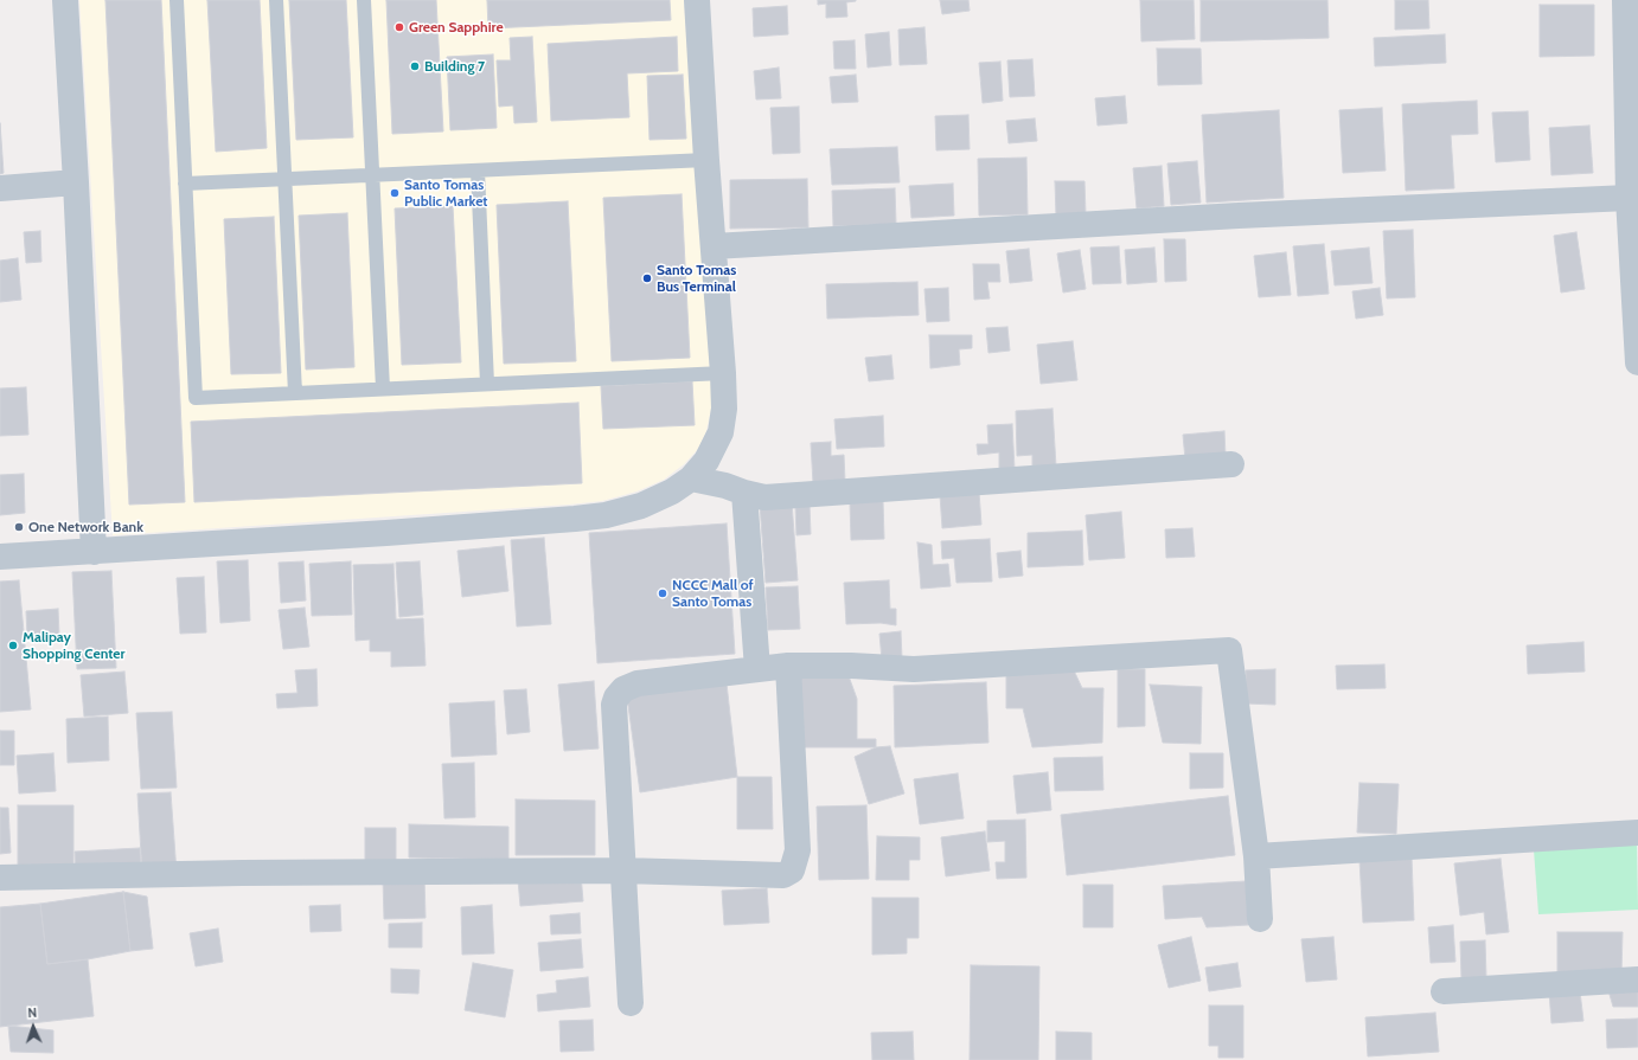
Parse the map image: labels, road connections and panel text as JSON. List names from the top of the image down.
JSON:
{
  "places": [
    "Green Sapphire",
    "Building 7",
    "Santo Tomas Public Market",
    "Santo Tomas Bus Terminal",
    "One Network Bank",
    "NCCC Mall of Santo Tomas",
    "Malipay Shopping Center"
  ],
  "north": "top"
}
